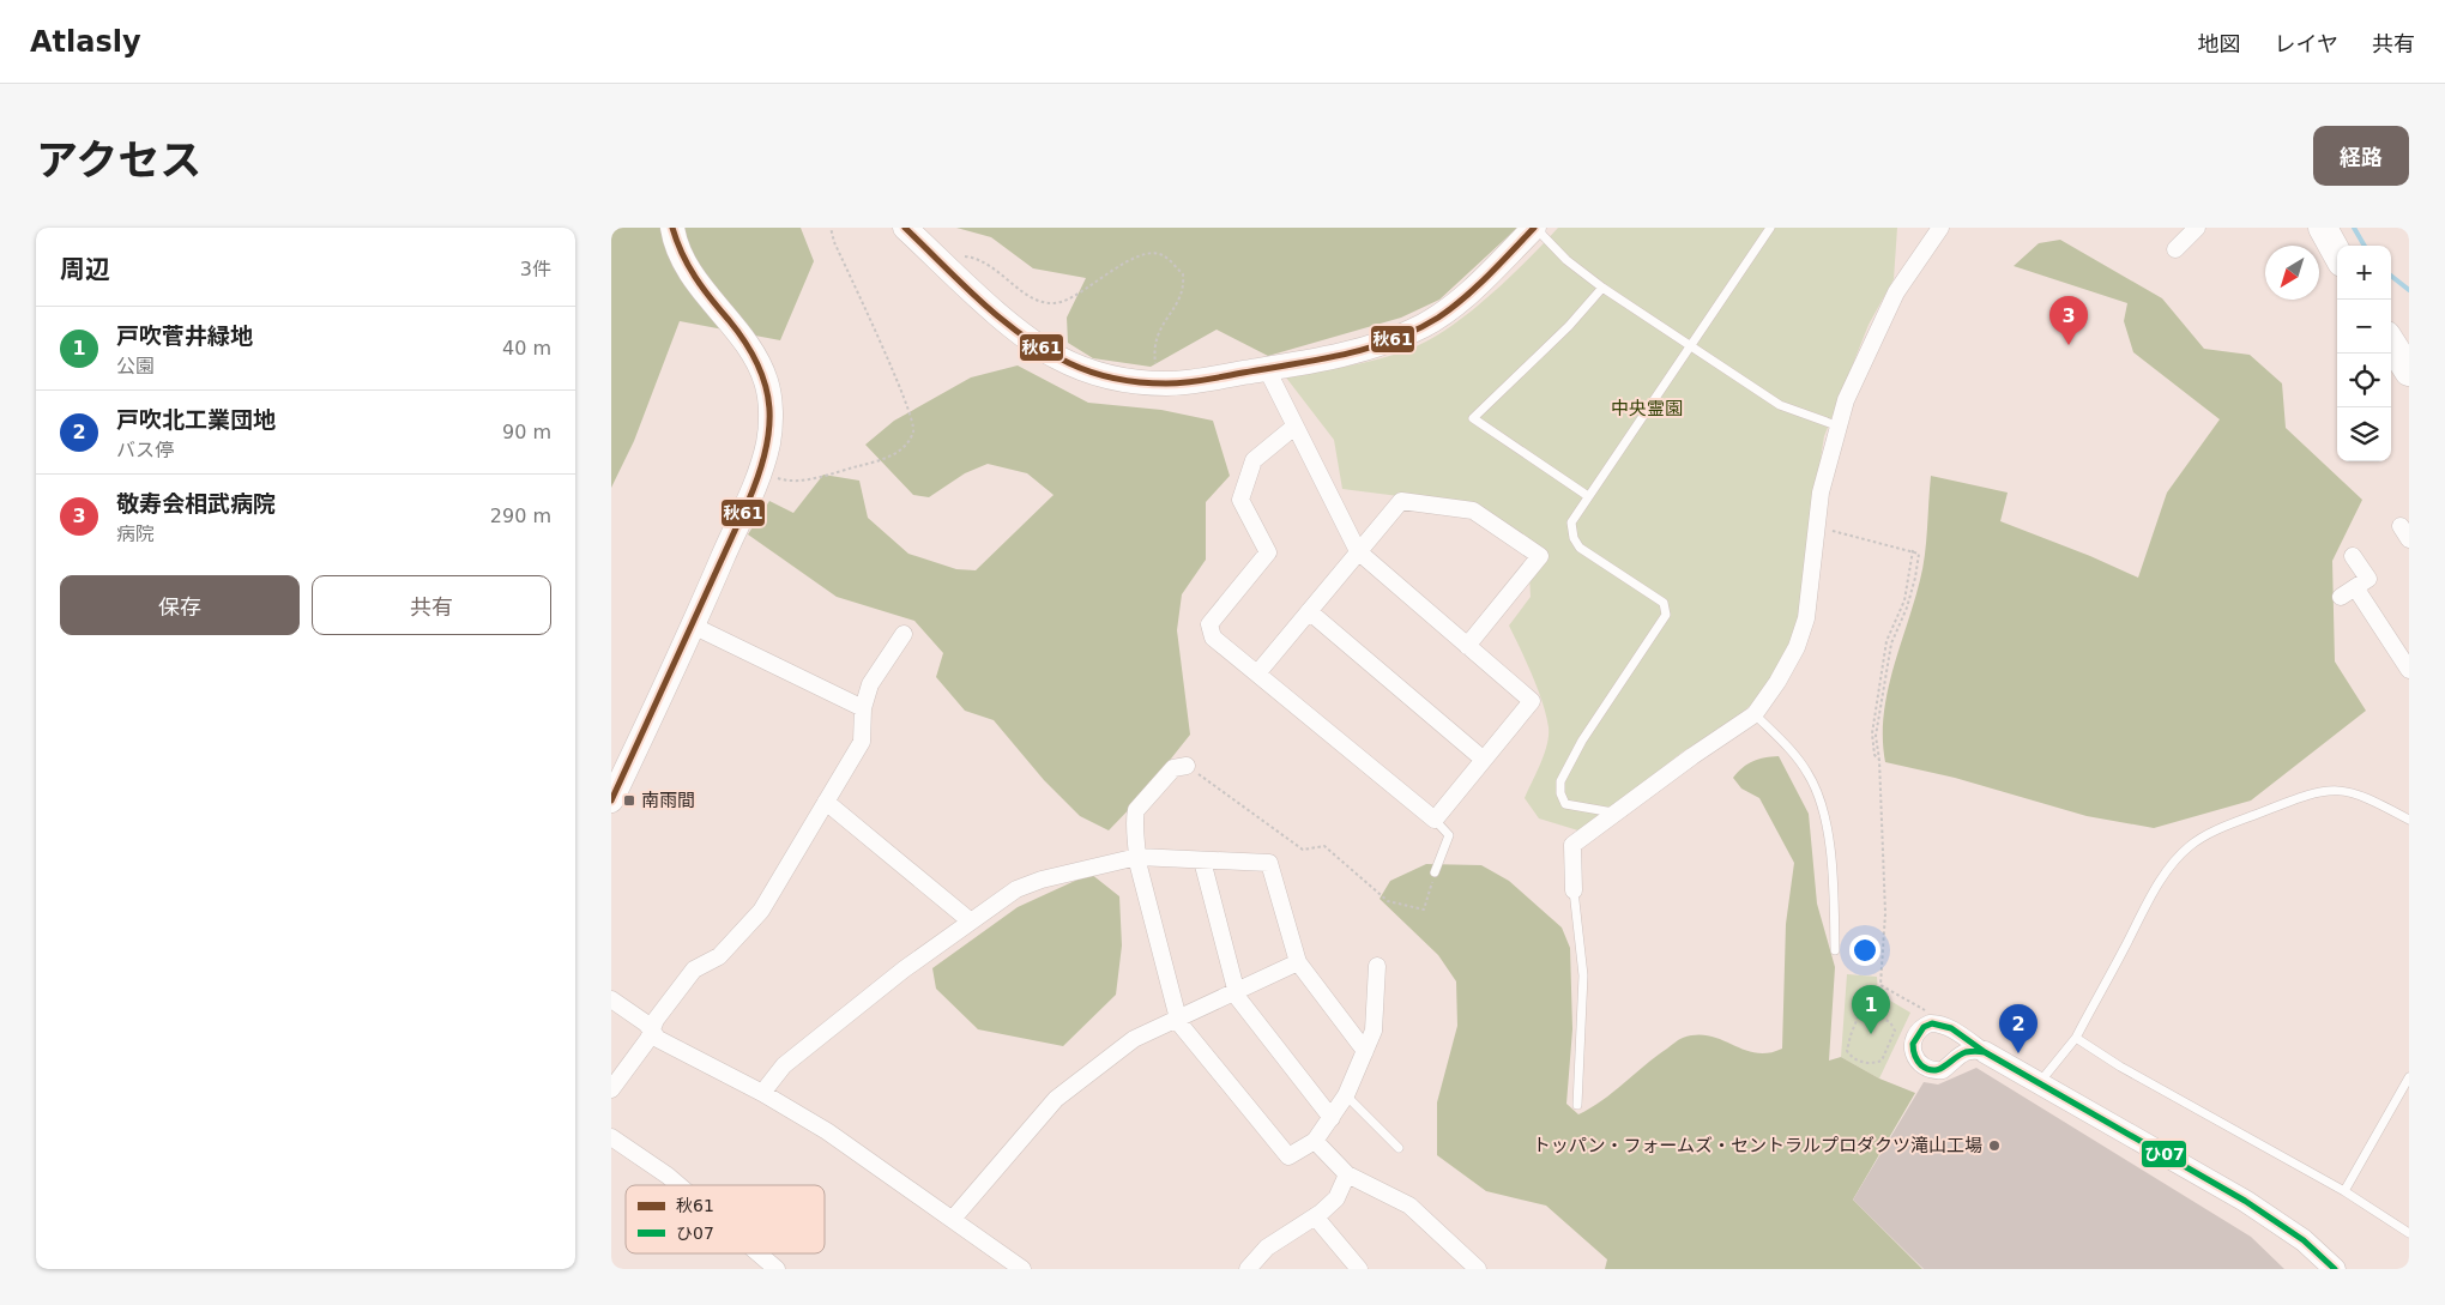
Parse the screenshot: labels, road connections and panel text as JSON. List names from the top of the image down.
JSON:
{
  "parks": ["中央霊園"],
  "places": {
    "transit": ["南雨間"],
    "other": ["トッパン・フォームズ・セントラルプロダクツ滝山工場"]
  },
  "lines": ["transit line 秋61", "transit line ひ07"],
  "legend": ["秋61", "ひ07"],
  "north": "bottom left",
  "page": {
    "header": "Atlasly",
    "nav": ["地図", "レイヤ", "共有"],
    "title": "アクセス",
    "buttons": [
      "経路",
      ["保存", "共有"]
    ],
    "heading": ["周辺", "3件"],
    "map_buttons": ["+", "−"],
    "pins": ["3", "1", "2"],
    "list": [
      {
        "mark": "1",
        "name": "戸吹菅井緑地",
        "note": "公園",
        "value": "40 m"
      },
      {
        "mark": "2",
        "name": "戸吹北工業団地",
        "note": "バス停",
        "value": "90 m"
      },
      {
        "mark": "3",
        "name": "敬寿会相武病院",
        "note": "病院",
        "value": "290 m"
      }
    ]
  }
}
